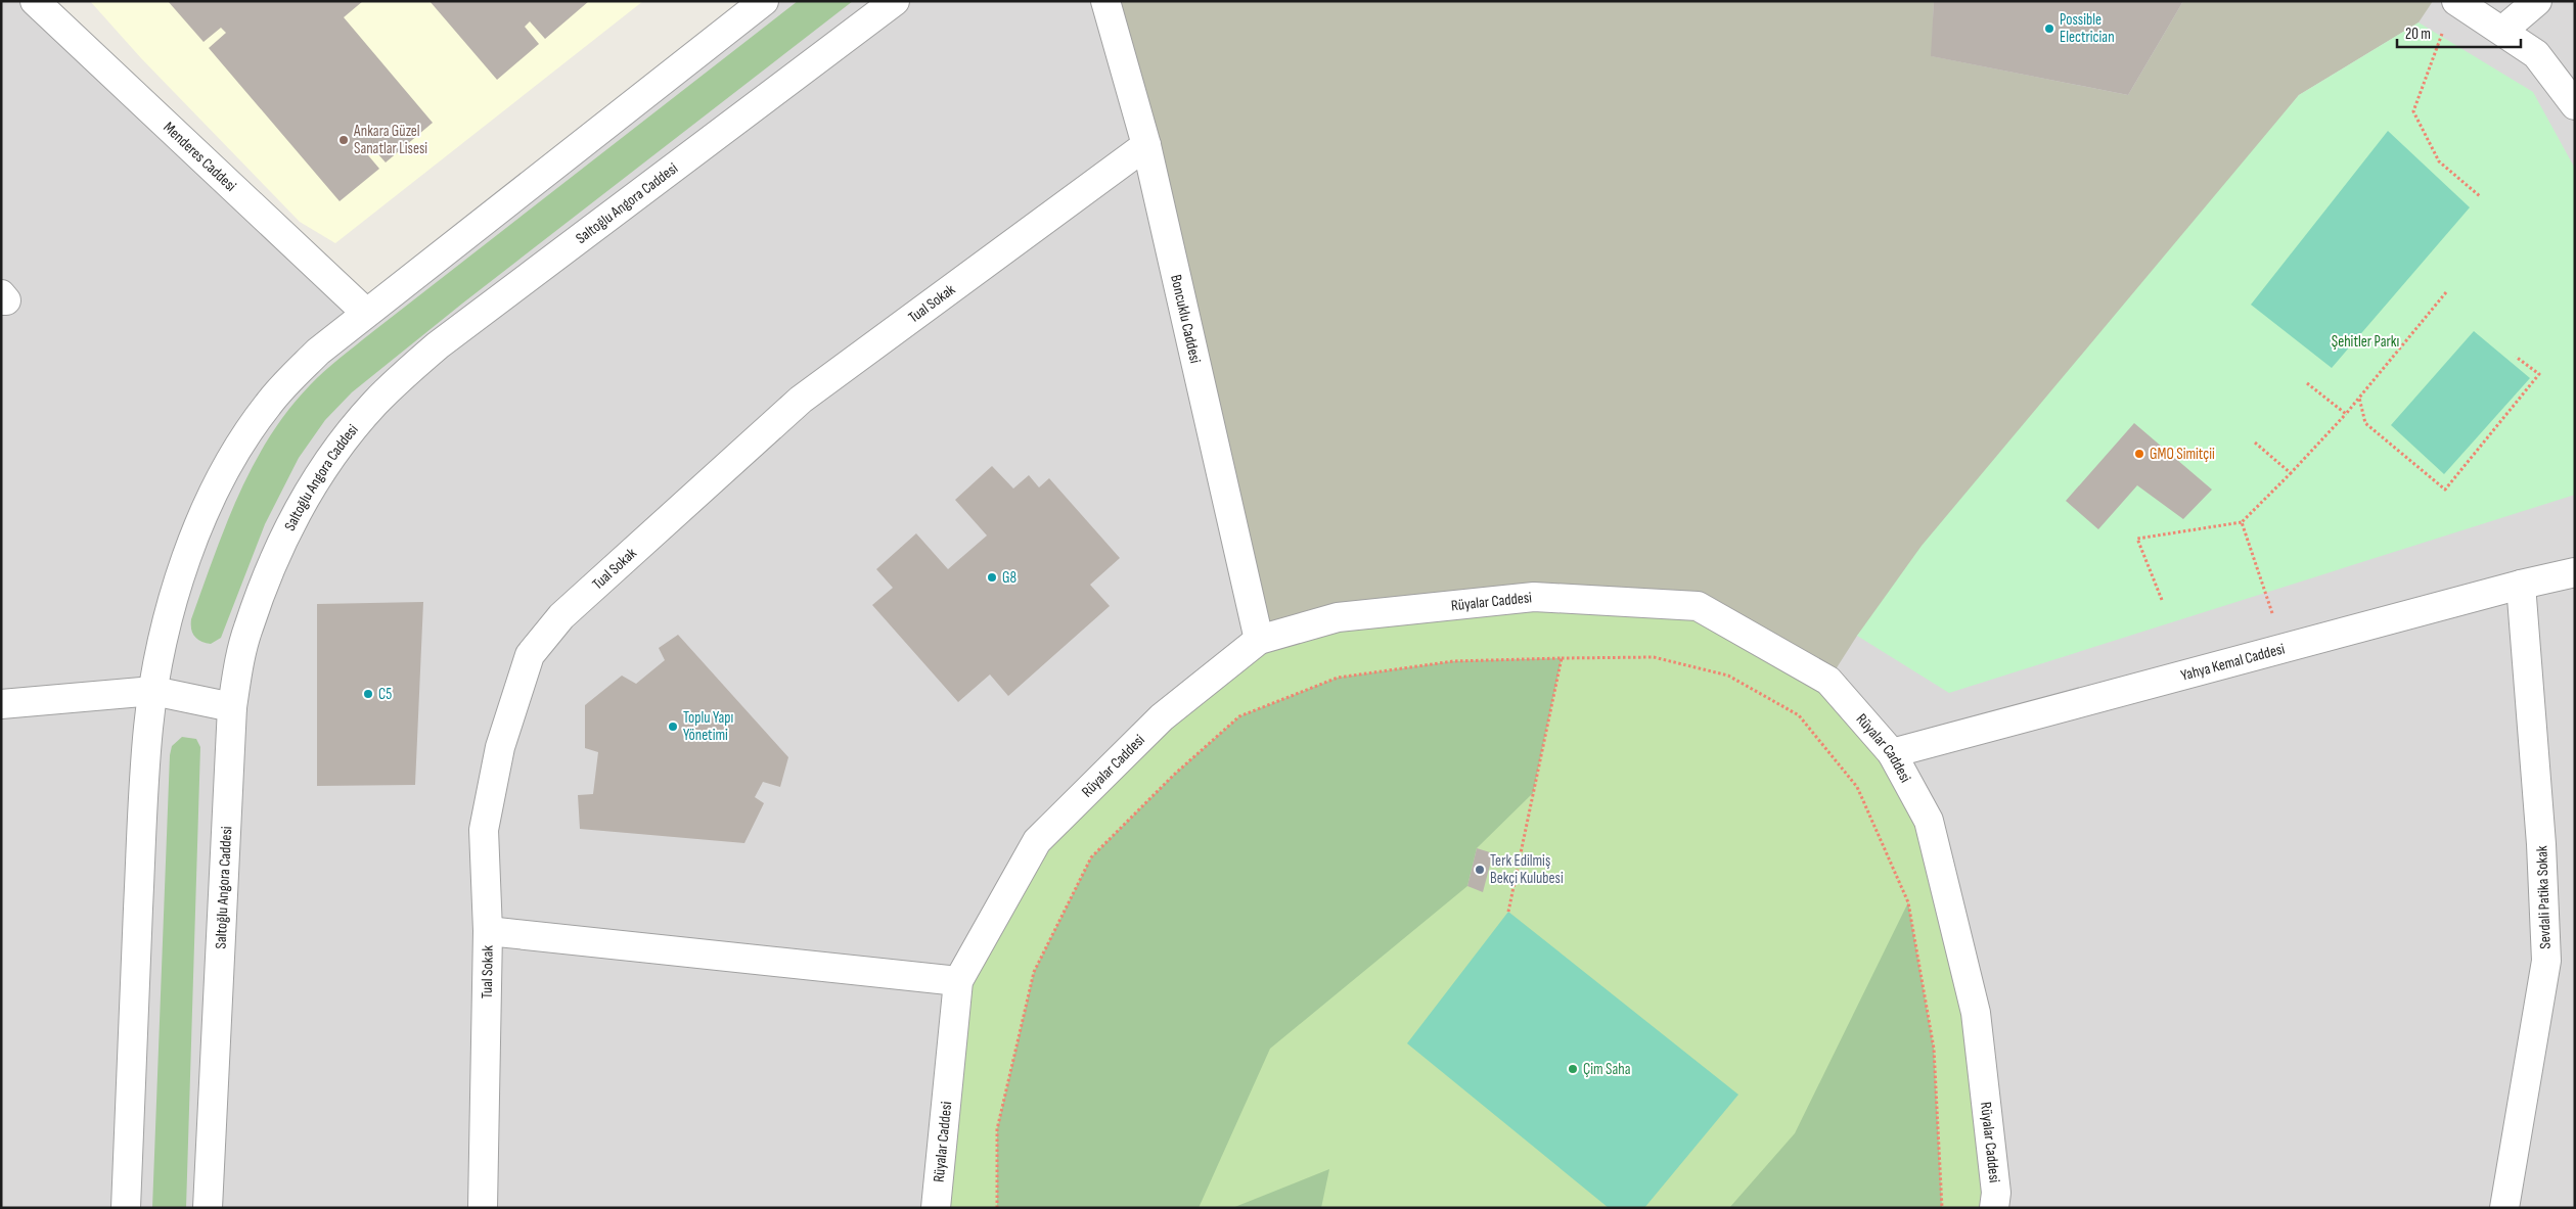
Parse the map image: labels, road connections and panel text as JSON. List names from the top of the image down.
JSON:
{
  "streets": {
    "street": [
      "Menderes Caddesi",
      "Saltoğlu Angora Caddesi",
      "Tual Sokak",
      "Boncuklu Caddesi",
      "Rüyalar Caddesi",
      "Yahya Kemal Caddesi",
      "Sevdali Patika Sokak"
    ]
  },
  "crossings": [
    ["Tual Sokak", "Boncuklu Caddesi"],
    ["Boncuklu Caddesi", "Rüyalar Caddesi"],
    ["Rüyalar Caddesi", "Yahya Kemal Caddesi"],
    ["Yahya Kemal Caddesi", "Sevdali Patika Sokak"]
  ],
  "parks": ["Şehitler Parkı"],
  "places": [
    "Possible Electrician",
    "Ankara Güzel Sanatlar Lisesi",
    "GMO Simitçii",
    "G8",
    "C5",
    "Toplu Yapı Yönetimi",
    "Terk Edilmiş Bekçi Kulubesi",
    "Çim Saha"
  ],
  "scale_bar": "20 m"
}
